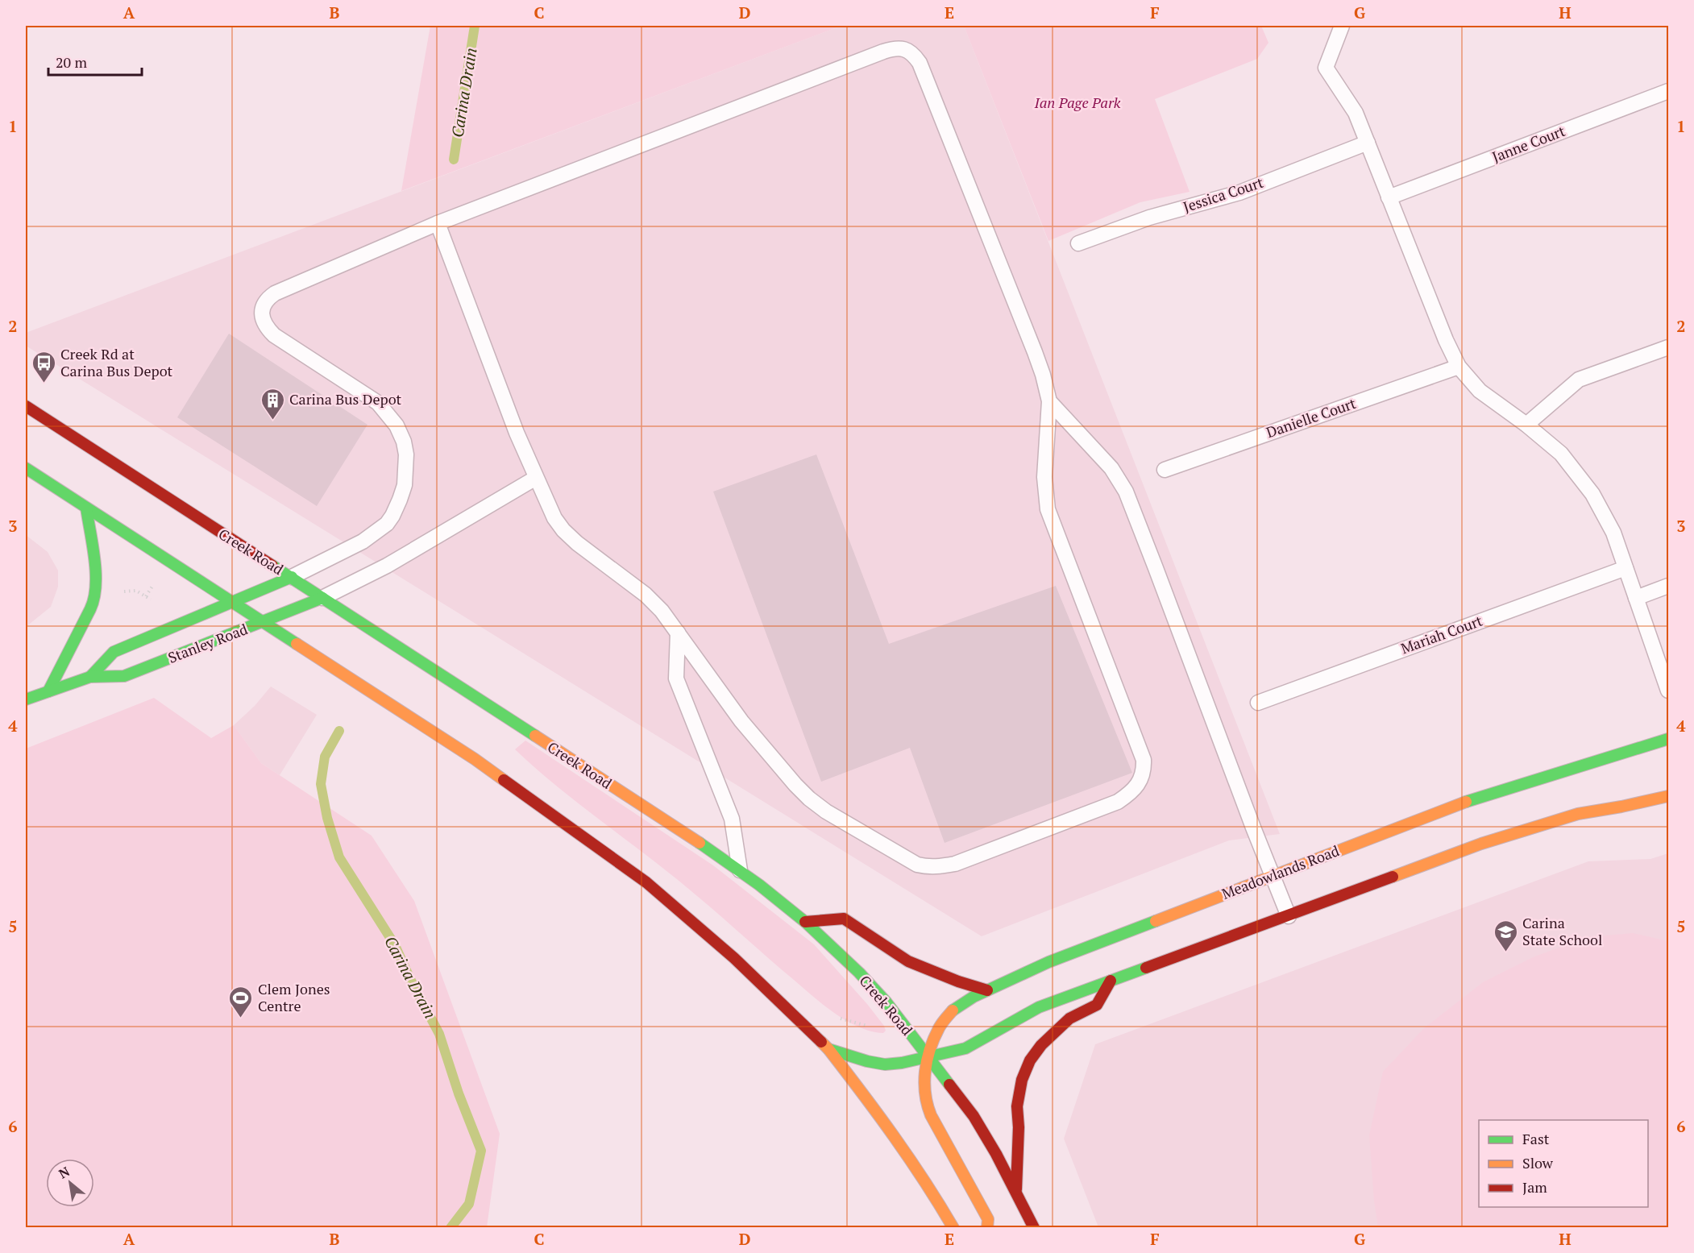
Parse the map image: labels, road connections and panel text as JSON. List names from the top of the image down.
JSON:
{
  "streets": {
    "main road": ["Creek Road", "Stanley Road", "Meadowlands Road"],
    "lane": [
      "Janne Court",
      "Jessica Court",
      "Danielle Court",
      "Mariah Court"
    ]
  },
  "crossings": [
    ["Creek Road", "Stanley Road"],
    ["Creek Road", "Meadowlands Road"]
  ],
  "water": ["Carina Drain"],
  "parks": ["Ian Page Park"],
  "places": {
    "bus stop": ["Creek Rd at Carina Bus Depot"],
    "building": ["Carina Bus Depot"],
    "school or university": ["Carina State School"],
    "sports": ["Clem Jones Centre"]
  },
  "legend": ["Fast", "Slow", "Jam"],
  "scale_bar": "20 m",
  "north": "top left",
  "grid": {
    "columns": [
      "A",
      "B",
      "C",
      "D",
      "E",
      "F",
      "G",
      "H"
    ],
    "rows": [
      "1",
      "2",
      "3",
      "4",
      "5",
      "6"
    ]
  }
}
